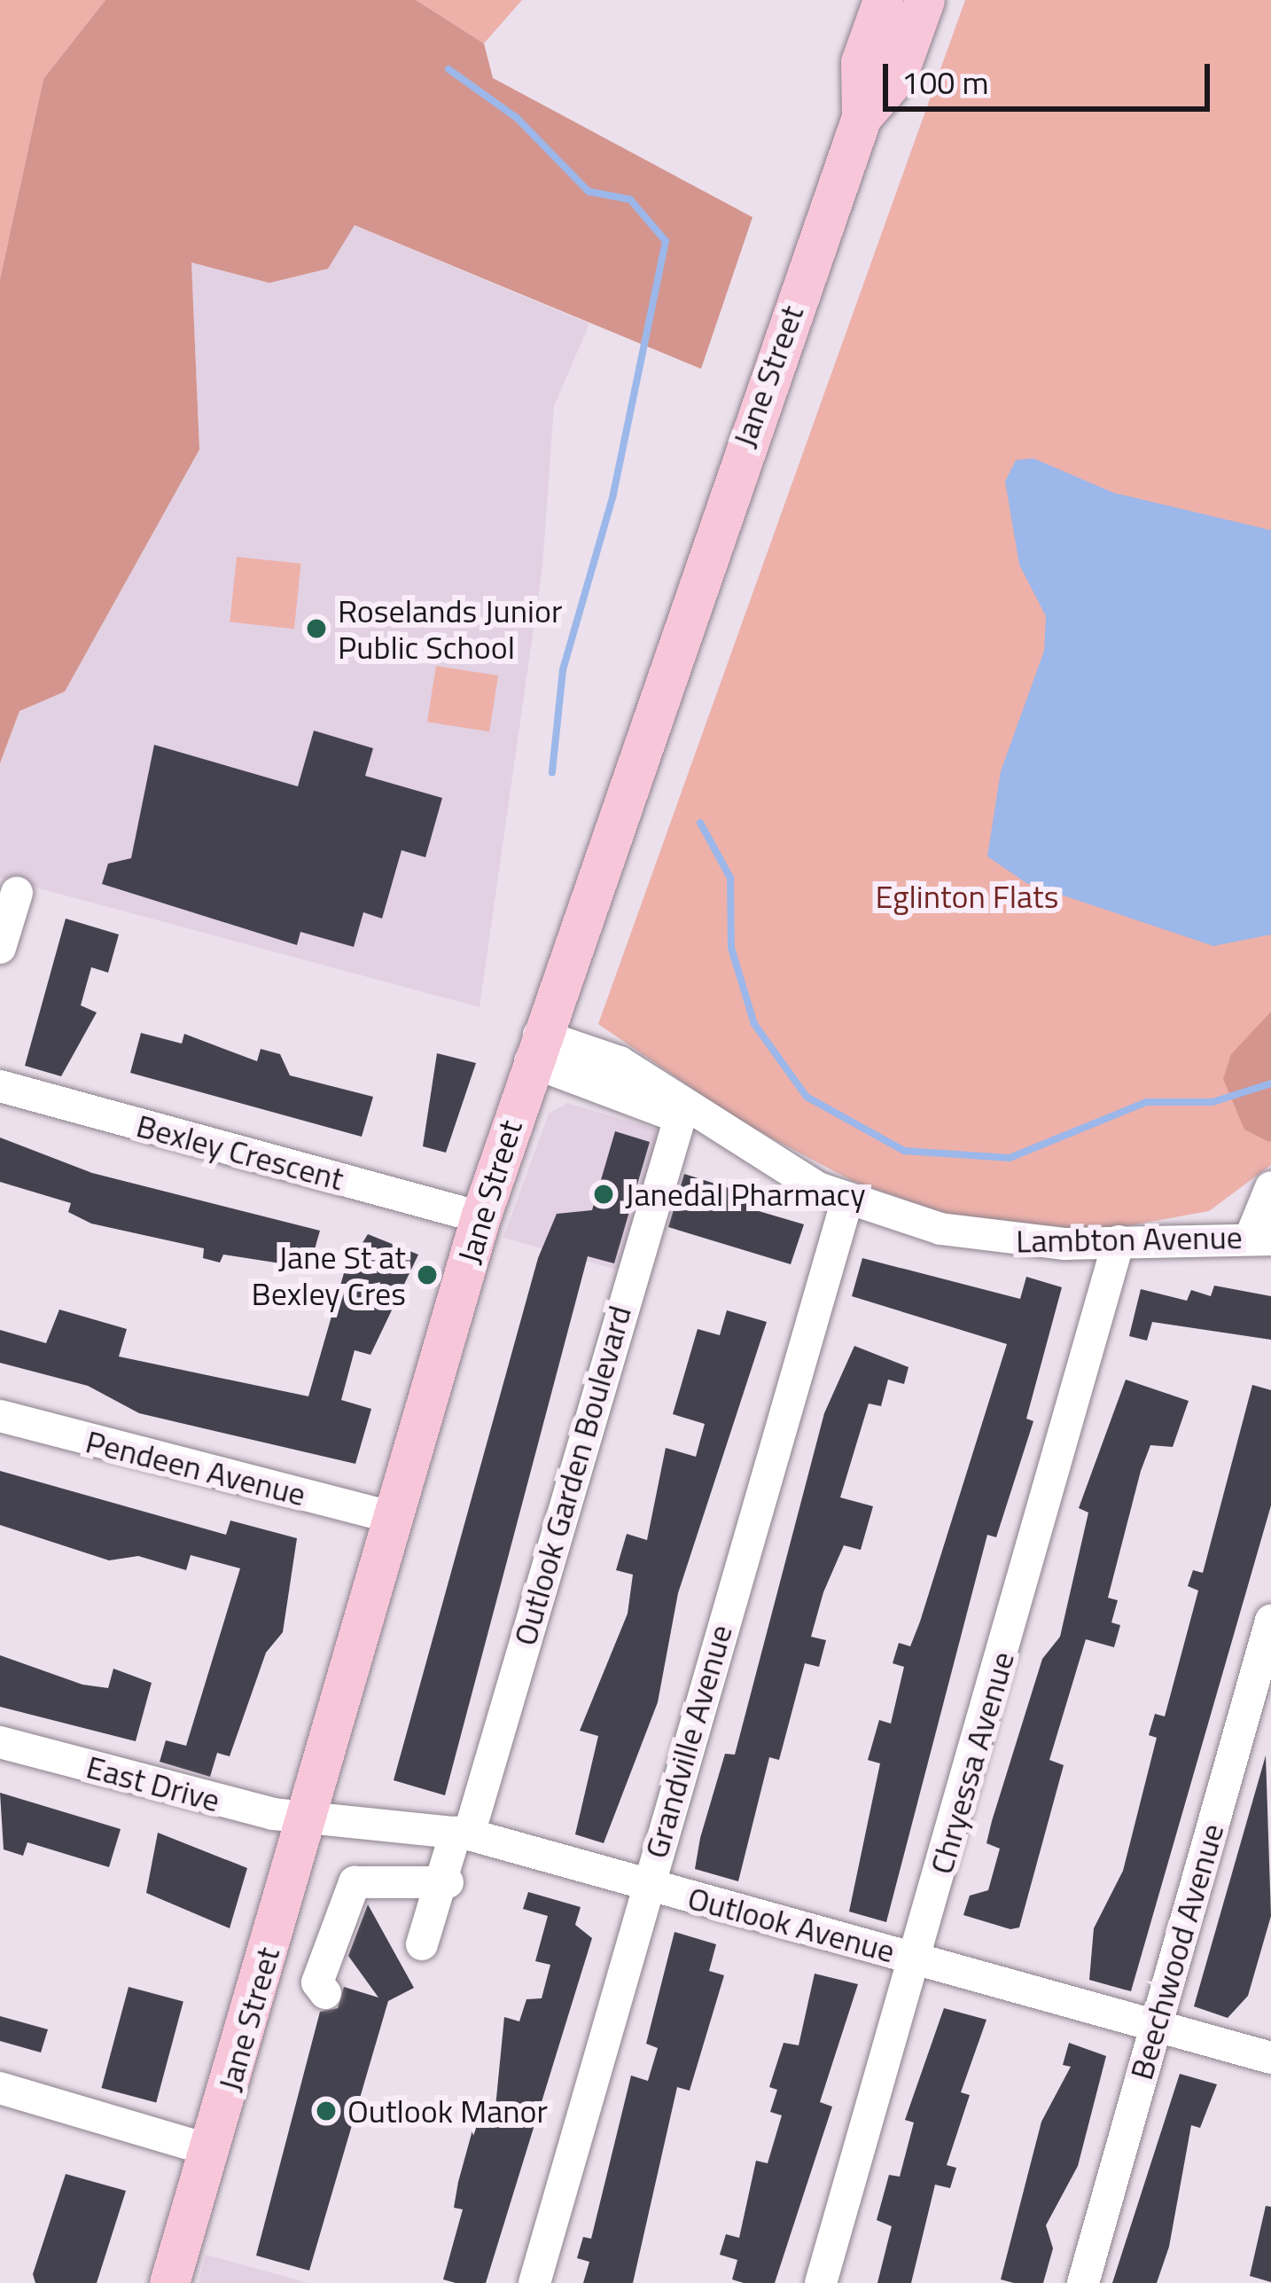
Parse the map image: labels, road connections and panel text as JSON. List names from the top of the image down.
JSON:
{
  "streets": {
    "main road": ["Jane Street"],
    "street": [
      "Bexley Crescent",
      "Lambton Avenue",
      "Pendeen Avenue",
      "Outlook Garden Boulevard",
      "Grandville Avenue",
      "Chryessa Avenue",
      "East Drive",
      "Outlook Avenue",
      "Beechwood Avenue"
    ]
  },
  "crossings": [
    ["Jane Street", "Bexley Crescent"],
    ["Jane Street", "Lambton Avenue"],
    ["Jane Street", "Pendeen Avenue"],
    ["Jane Street", "East Drive"],
    ["Jane Street", "Outlook Avenue"],
    ["Lambton Avenue", "Outlook Garden Boulevard"],
    ["Lambton Avenue", "Grandville Avenue"],
    ["Lambton Avenue", "Chryessa Avenue"],
    ["Outlook Garden Boulevard", "Outlook Avenue"],
    ["Grandville Avenue", "Outlook Avenue"],
    ["Chryessa Avenue", "Outlook Avenue"],
    ["East Drive", "Outlook Avenue"],
    ["Outlook Avenue", "Beechwood Avenue"]
  ],
  "parks": ["Eglinton Flats"],
  "places": [
    "Roselands Junior Public School",
    "Janedal Pharmacy",
    "Jane St at Bexley Cres",
    "Outlook Manor"
  ],
  "scale_bar": "100 m"
}
